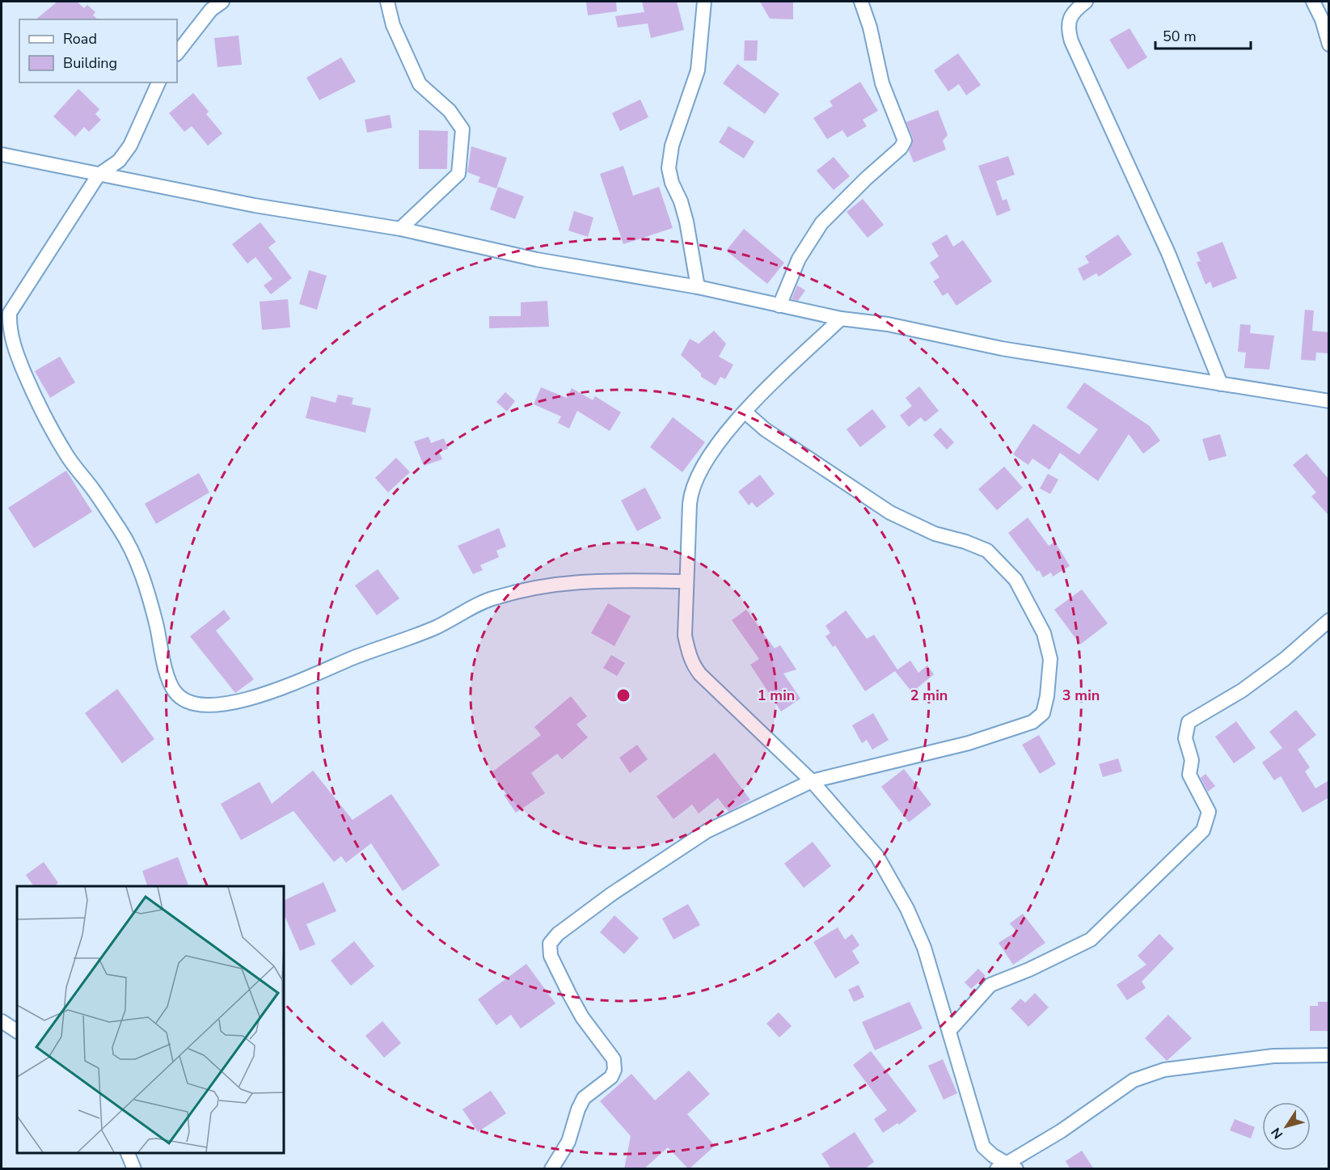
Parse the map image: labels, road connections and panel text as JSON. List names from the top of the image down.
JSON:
{
  "legend": ["Road", "Building"],
  "scale_bar": "50 m",
  "north": "bottom left",
  "rings": ["1 min", "2 min", "3 min"]
}
